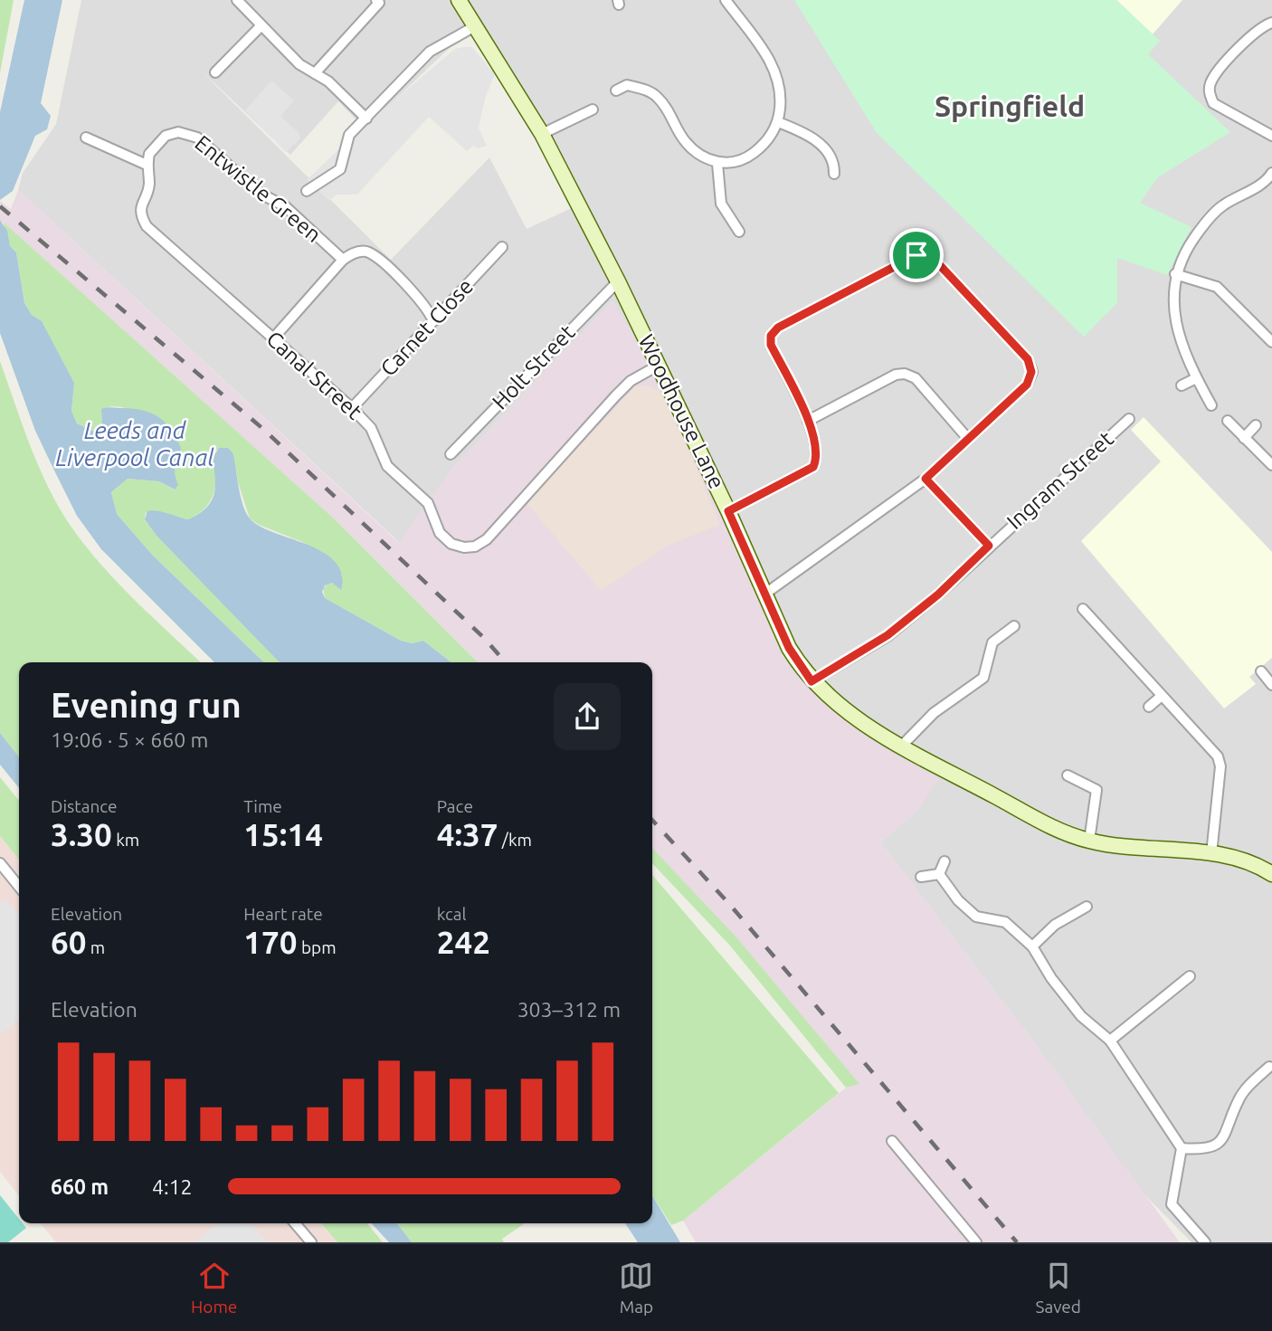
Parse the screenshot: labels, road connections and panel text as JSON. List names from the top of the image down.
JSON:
{
  "streets": {
    "main road": ["Woodhouse Lane"],
    "street": [
      "Entwistle Green",
      "Carnet Close",
      "Holt Street",
      "Canal Street",
      "Ingram Street"
    ]
  },
  "crossings": [
    ["Entwistle Green", "Canal Street"],
    ["Carnet Close", "Canal Street"],
    ["Holt Street", "Woodhouse Lane"],
    ["Canal Street", "Woodhouse Lane"],
    ["Woodhouse Lane", "Ingram Street"]
  ],
  "districts": ["Springfield"],
  "water": ["Leeds and Liverpool Canal"],
  "page": {
    "heading": ["Evening run", "19:06 · 5 × 660 m"],
    "stats": [
      ["Distance", "3.30 km"],
      ["Time", "15:14"],
      ["Pace", "4:37 /km"],
      ["Elevation", "60 m"],
      ["Heart rate", "170 bpm"],
      ["kcal", "242"]
    ],
    "chart": ["Elevation", "303–312 m"],
    "list": [
      {
        "name": "660 m",
        "note": "4:12"
      }
    ],
    "tabs": ["Home", "Map", "Saved"]
  }
}
